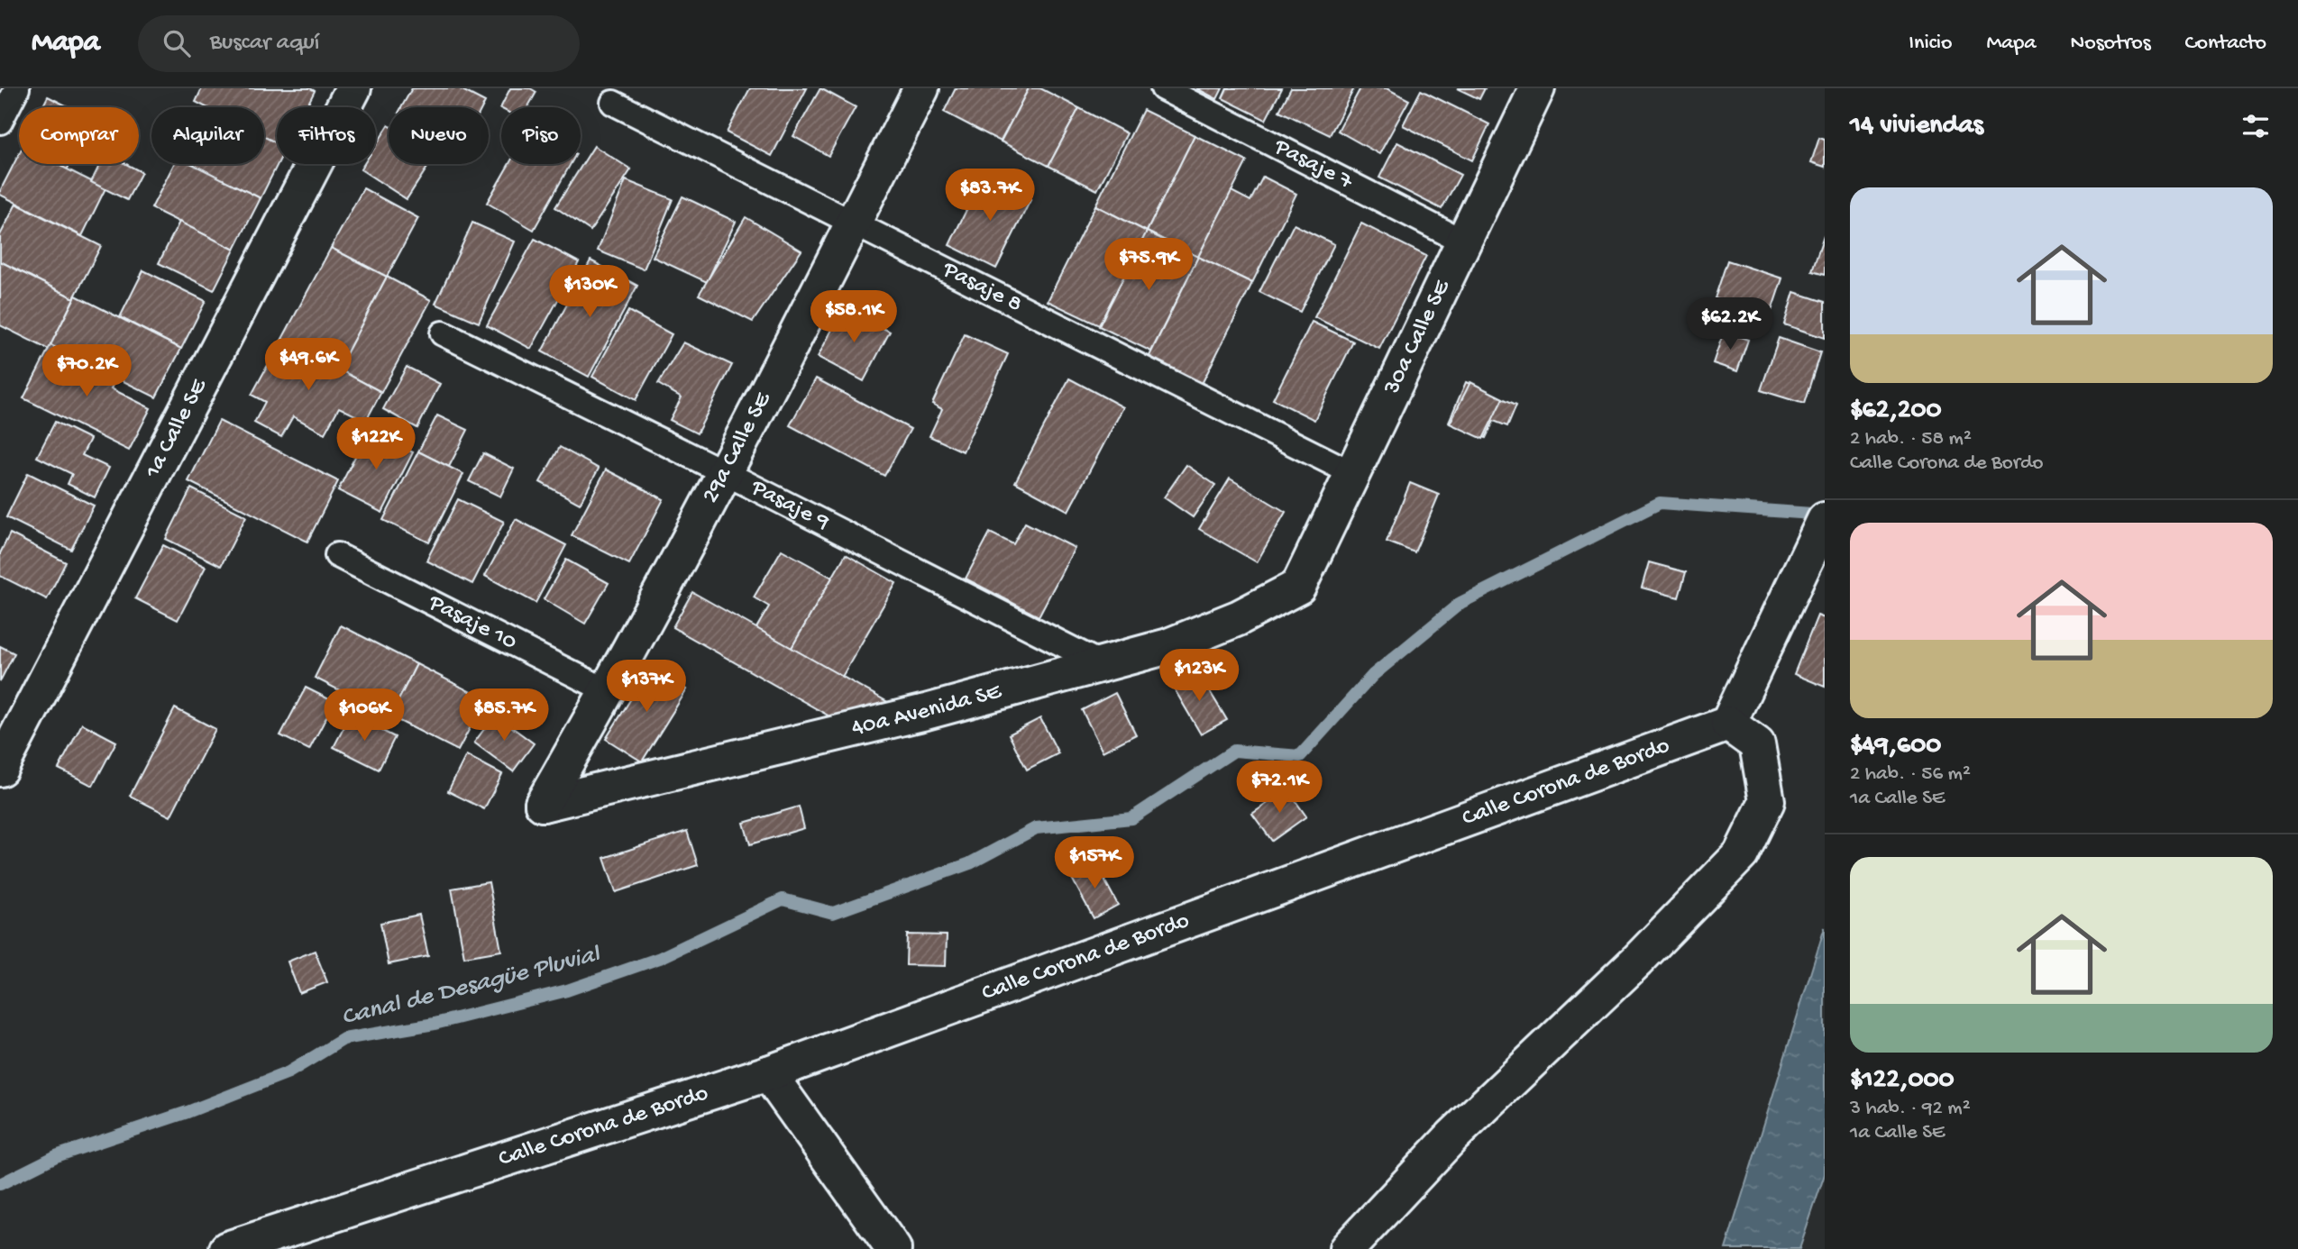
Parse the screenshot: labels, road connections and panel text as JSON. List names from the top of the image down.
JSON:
{
  "streets": {
    "street": [
      "30a Calle SE",
      "1a Calle SE",
      "29a Calle SE",
      "40a Avenida SE",
      "Calle Corona de Bordo"
    ],
    "lane": [
      "Pasaje 7",
      "Pasaje 8",
      "Pasaje 9",
      "Pasaje 10"
    ]
  },
  "crossings": [
    ["Pasaje 7", "30a Calle SE"],
    ["Pasaje 8", "30a Calle SE"],
    ["Pasaje 8", "29a Calle SE"],
    ["30a Calle SE", "40a Avenida SE"],
    ["29a Calle SE", "Pasaje 9"],
    ["29a Calle SE", "Pasaje 10"],
    ["29a Calle SE", "40a Avenida SE"],
    ["Pasaje 9", "40a Avenida SE"]
  ],
  "water": ["Canal de Desagüe Pluvial"],
  "page": {
    "header": "Mapa",
    "search": "Buscar aquí",
    "nav": [
      "Inicio",
      "Mapa",
      "Nosotros",
      "Contacto"
    ],
    "heading": "14 viviendas",
    "chip": [
      "Comprar",
      "Alquilar",
      "Filtros",
      "Nuevo",
      "Piso"
    ],
    "list": [
      {
        "name": "$62,200",
        "note": "2 hab. · 58 m² · Calle Corona de Bordo"
      },
      {
        "name": "$49,600",
        "note": "2 hab. · 56 m² · 1a Calle SE"
      },
      {
        "name": "$122,000",
        "note": "3 hab. · 92 m² · 1a Calle SE"
      }
    ],
    "price": [
      "$83.7K",
      "$75.9K",
      "$130K",
      "$58.1K",
      "$62.2K",
      "$49.6K",
      "$70.2K",
      "$122K",
      "$123K",
      "$137K",
      "$106K",
      "$85.7K",
      "$72.1K",
      "$157K"
    ]
  }
}
